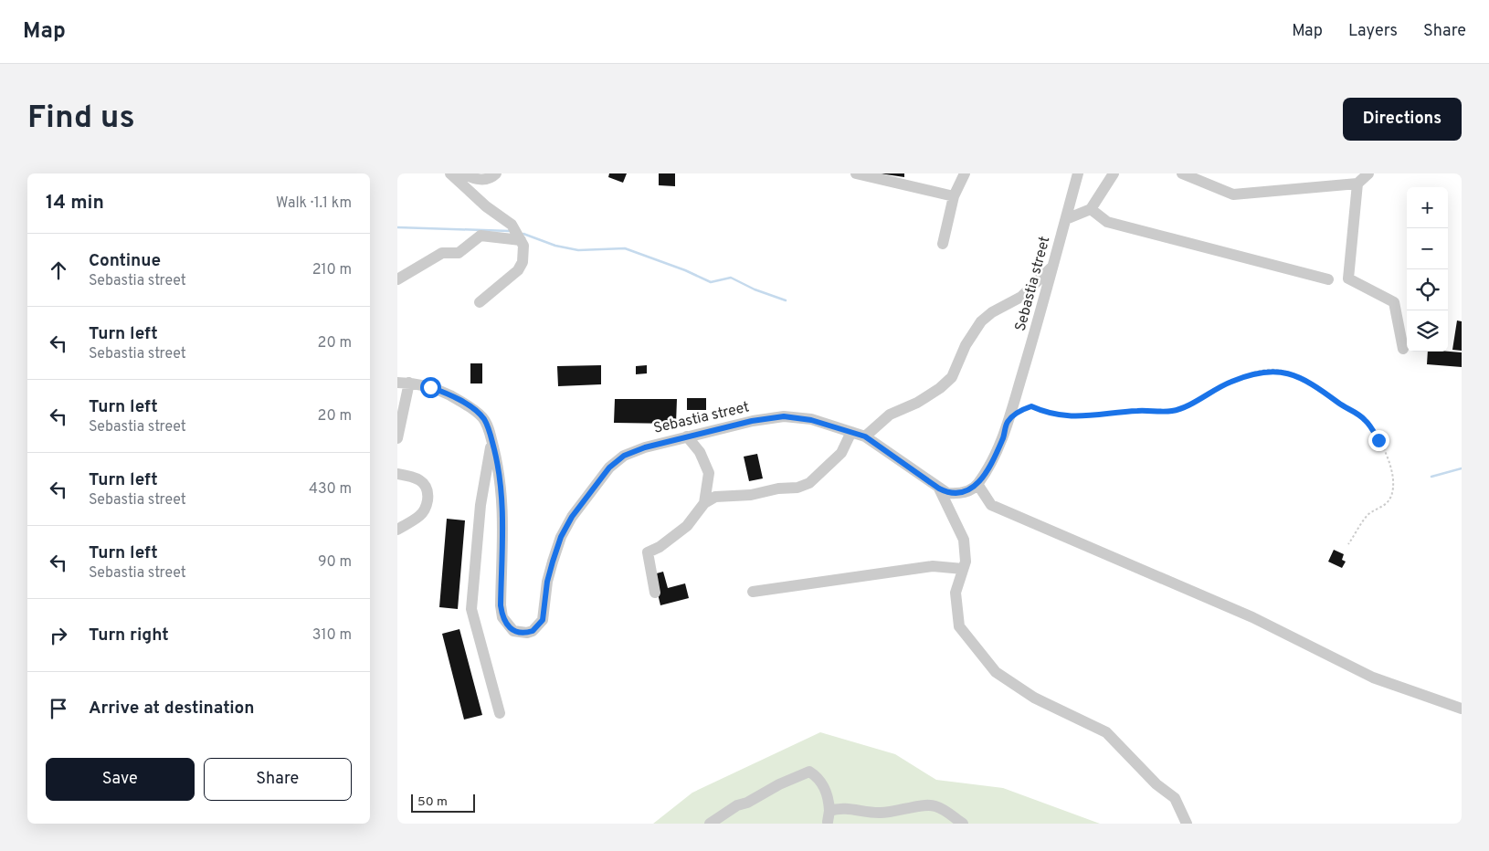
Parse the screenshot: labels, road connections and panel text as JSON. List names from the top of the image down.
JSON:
{
  "streets": {
    "street": ["Sebastia street"]
  },
  "scale_bar": "50 m",
  "page": {
    "header": "Map",
    "nav": ["Map", "Layers", "Share"],
    "buttons": [
      "Directions",
      ["Save", "Share"]
    ],
    "title": "Find us",
    "heading": ["14 min", "Walk · 1.1 km"],
    "map_buttons": ["+", "−"],
    "list": [
      ["Continue", "Sebastia street", "210 m"],
      ["Turn left", "Sebastia street", "20 m"],
      ["Turn left", "Sebastia street", "20 m"],
      ["Turn left", "Sebastia street", "430 m"],
      ["Turn left", "Sebastia street", "90 m"],
      ["Turn right", "310 m"],
      "Arrive at destination"
    ],
    "scale": "50 m"
  }
}
